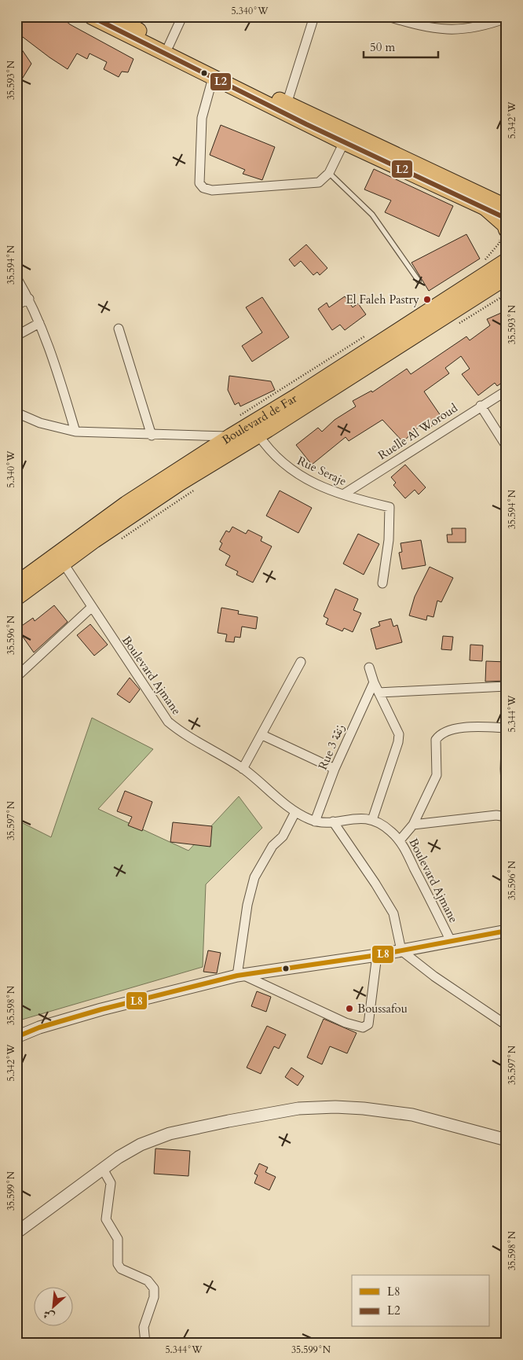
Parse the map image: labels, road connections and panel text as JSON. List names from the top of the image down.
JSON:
{
  "streets": {
    "highway": ["Boulevard de Far"],
    "street": [
      "Ruelle Al Woroud",
      "Rue Seraje",
      "Boulevard Ajmane",
      "Rue 3 زنقة"
    ]
  },
  "crossings": [
    ["Boulevard de Far", "Rue Seraje"],
    ["Boulevard de Far", "Boulevard Ajmane"],
    ["Ruelle Al Woroud", "Rue Seraje"],
    ["Boulevard Ajmane", "Rue 3 زنقة"]
  ],
  "places": ["El Faleh Pastry", "Boussafou"],
  "lines": ["transit line L2", "transit line L8"],
  "legend": ["L8", "L2"],
  "scale_bar": "50 m",
  "north": "bottom left",
  "coordinates": [
    "5.340°W",
    "35.593°N",
    "5.342°W",
    "35.594°N",
    "35.596°N",
    "5.344°W",
    "35.597°N",
    "35.598°N",
    "35.599°N"
  ]
}
